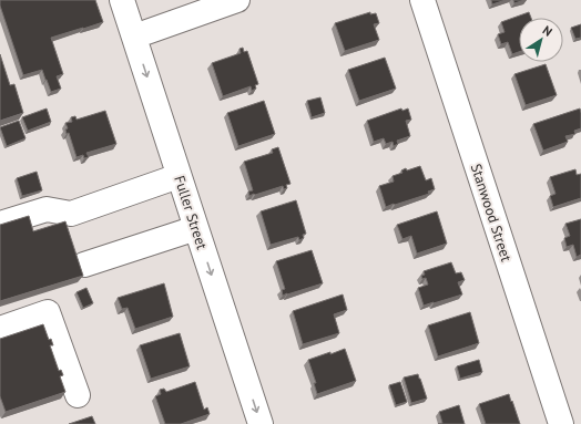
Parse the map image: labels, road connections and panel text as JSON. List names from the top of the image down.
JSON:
{
  "streets": {
    "street": ["Fuller Street", "Stanwood Street"]
  },
  "one_way": ["Fuller Street"],
  "north": "top right"
}
